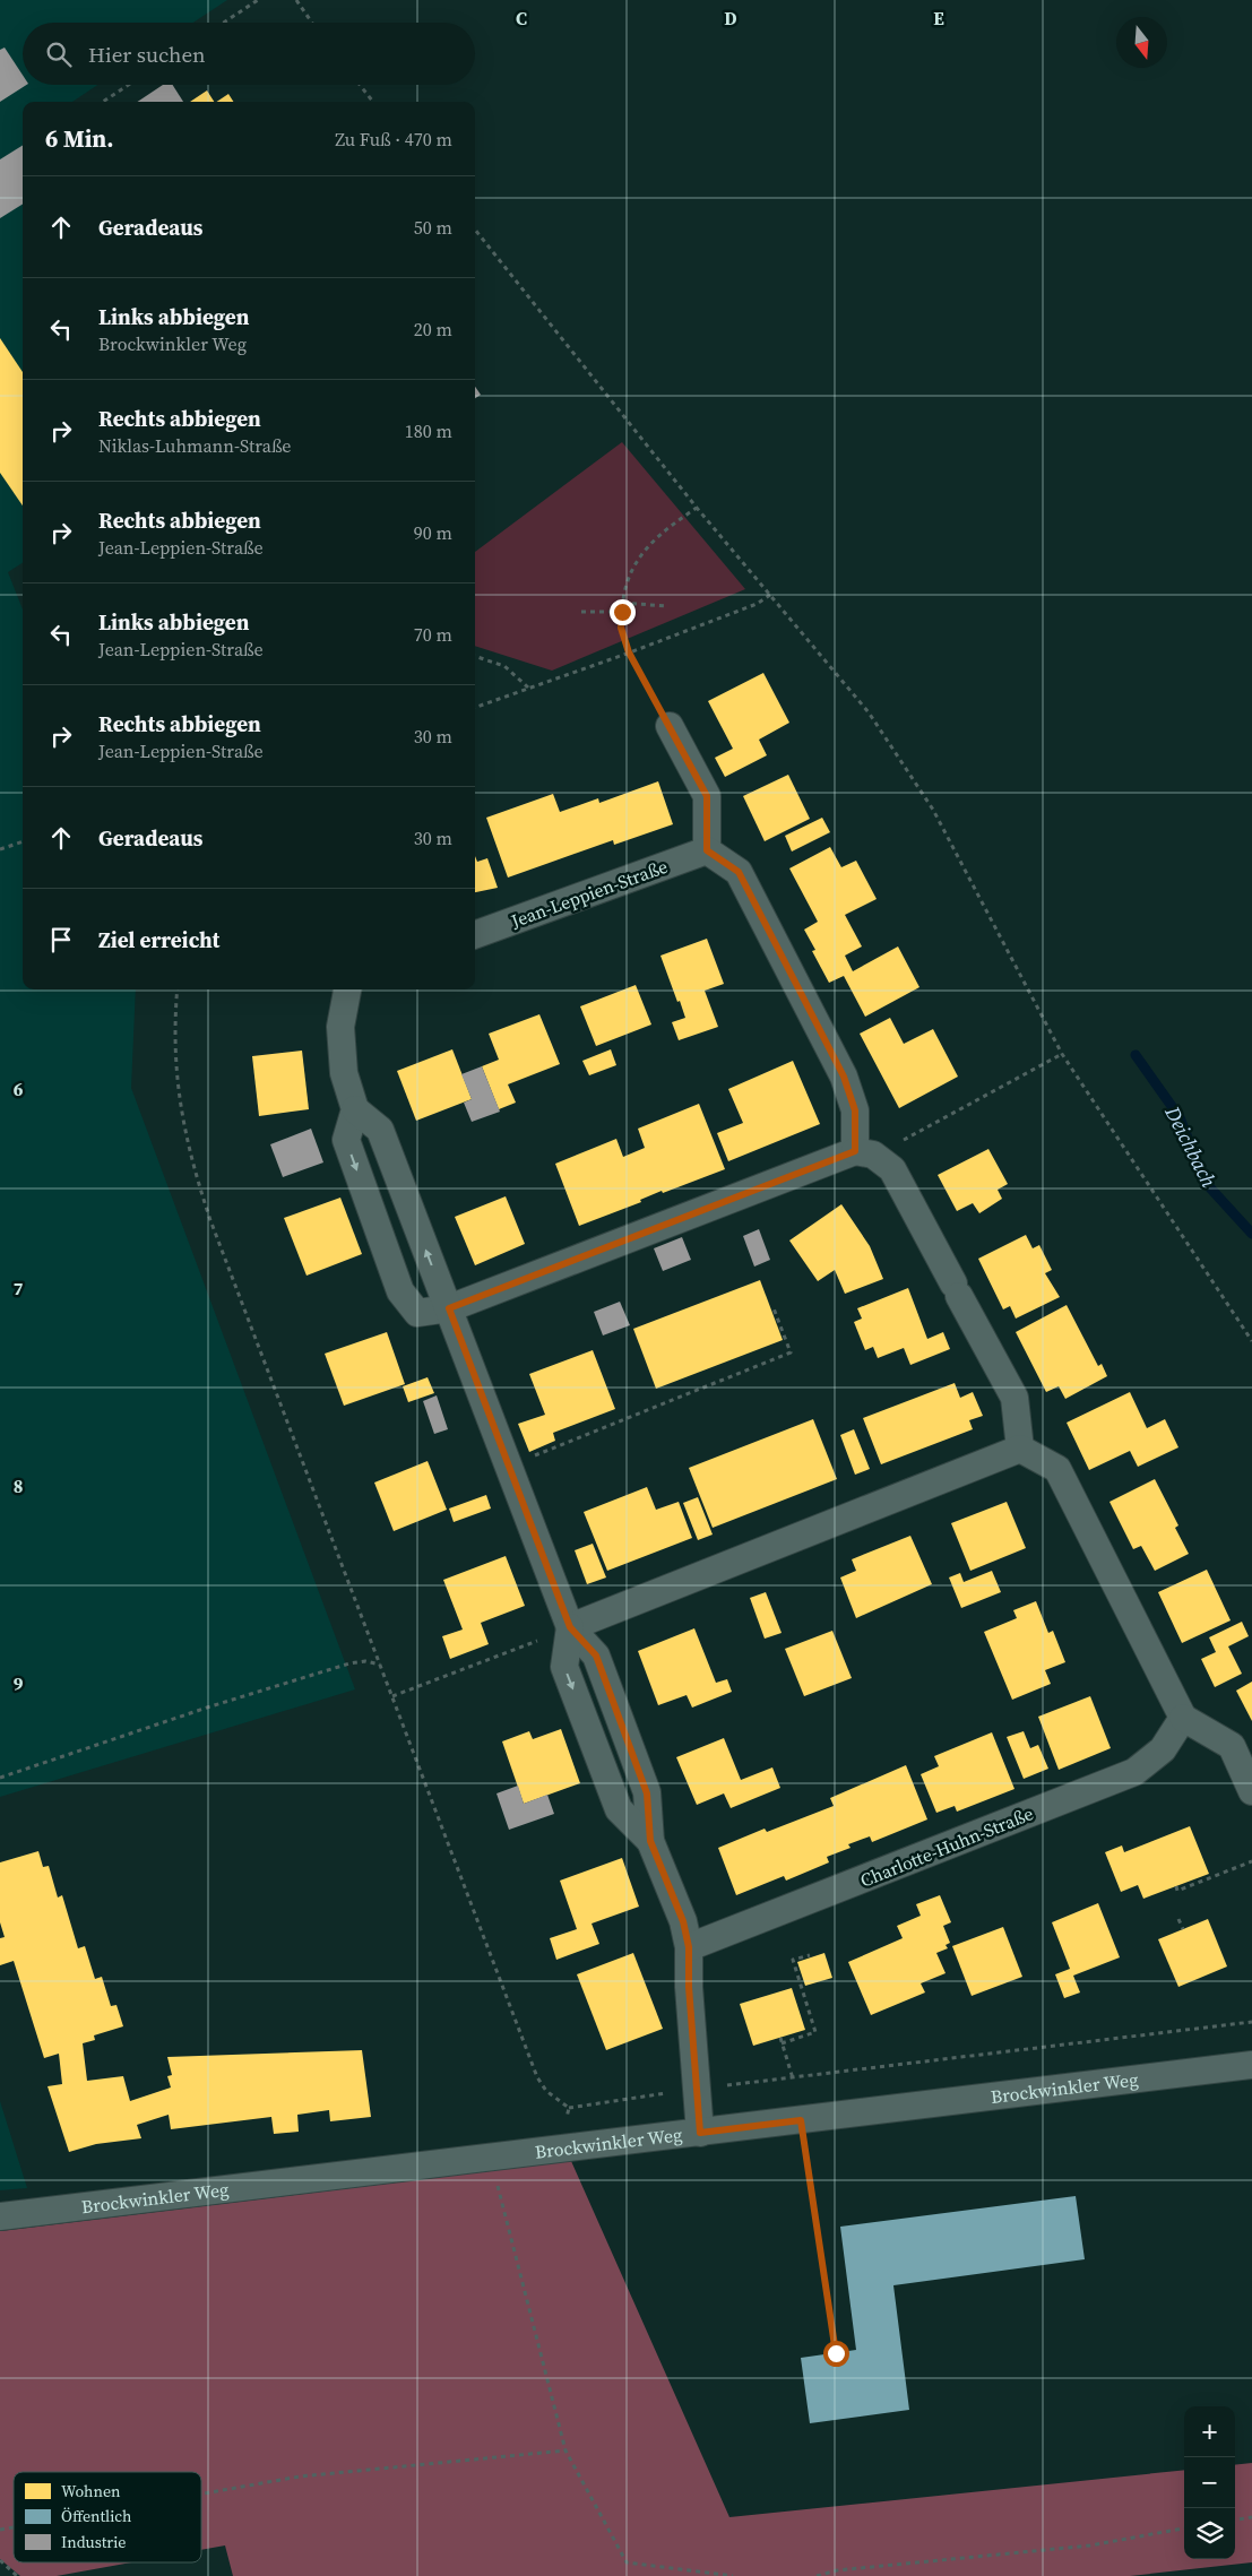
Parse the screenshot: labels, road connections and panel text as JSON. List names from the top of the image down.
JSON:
{
  "streets": {
    "street": ["Jean-Leppien-Straße", "Charlotte-Huhn-Straße", "Brockwinkler Weg"]
  },
  "water": ["Deichbach"],
  "legend": ["Wohnen", "Öffentlich", "Industrie"],
  "north": "bottom",
  "page": {
    "search": "Hier suchen",
    "heading": ["6 Min.", "Zu Fuß · 470 m"],
    "list": [
      ["Geradeaus", "50 m"],
      ["Links abbiegen", "Brockwinkler Weg", "20 m"],
      ["Rechts abbiegen", "Niklas-Luhmann-Straße", "180 m"],
      ["Rechts abbiegen", "Jean-Leppien-Straße", "90 m"],
      ["Links abbiegen", "Jean-Leppien-Straße", "70 m"],
      ["Rechts abbiegen", "Jean-Leppien-Straße", "30 m"],
      ["Geradeaus", "30 m"],
      "Ziel erreicht"
    ],
    "map_buttons": ["+", "−"]
  },
  "grid": {
    "columns": ["C", "D", "E"],
    "rows": [
      "6",
      "7",
      "8",
      "9"
    ]
  }
}
